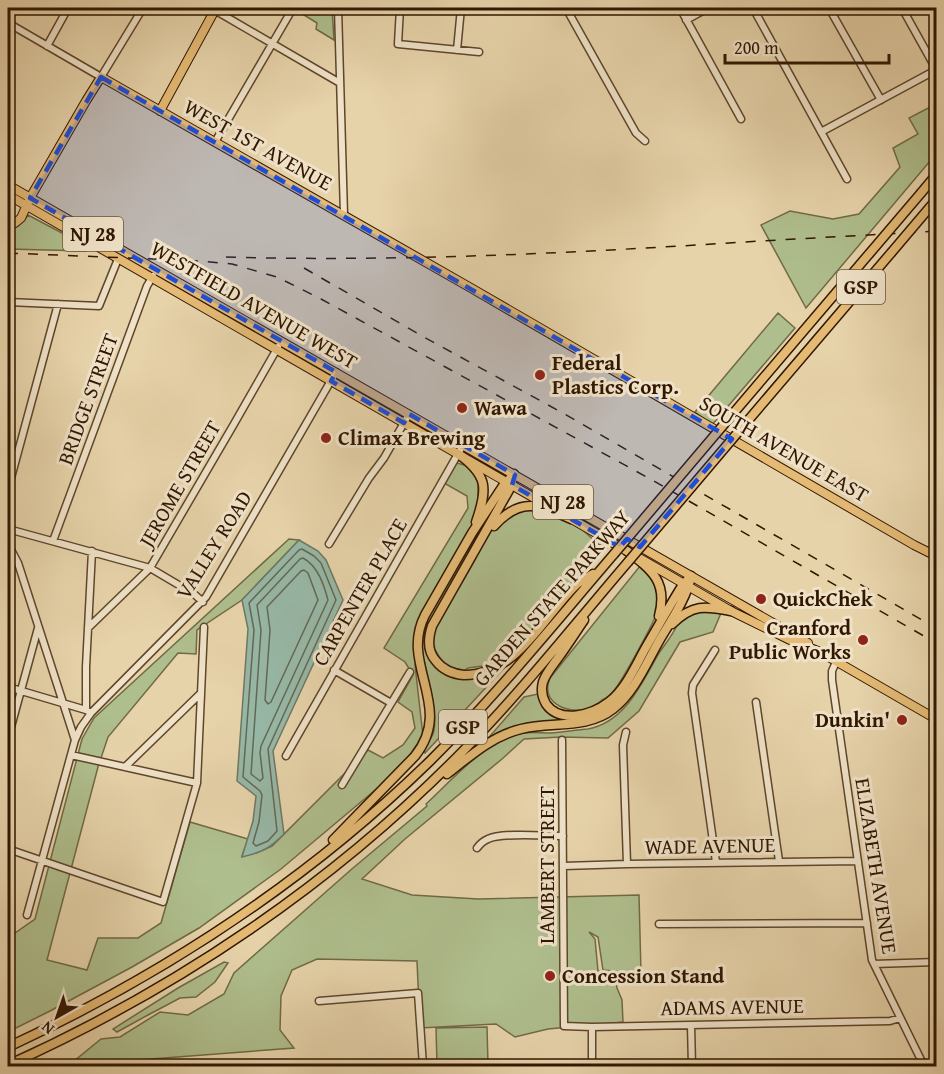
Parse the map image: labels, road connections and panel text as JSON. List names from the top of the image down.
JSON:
{
  "streets": {
    "highway": ["GSP", "GARDEN STATE PARKWAY"],
    "main road": [
      "WEST 1ST AVENUE",
      "NJ 28",
      "WESTFIELD AVENUE WEST",
      "SOUTH AVENUE EAST"
    ],
    "street": [
      "BRIDGE STREET",
      "JEROME STREET",
      "VALLEY ROAD",
      "CARPENTER PLACE",
      "WADE AVENUE",
      "LAMBERT STREET",
      "ELIZABETH AVENUE",
      "ADAMS AVENUE"
    ]
  },
  "crossings": [
    ["WEST 1ST AVENUE", "SOUTH AVENUE EAST"],
    ["NJ 28", "WESTFIELD AVENUE WEST"],
    ["NJ 28", "CARPENTER PLACE"],
    ["NJ 28", "ELIZABETH AVENUE"],
    ["WESTFIELD AVENUE WEST", "BRIDGE STREET"],
    ["WESTFIELD AVENUE WEST", "JEROME STREET"],
    ["WESTFIELD AVENUE WEST", "VALLEY ROAD"],
    ["WADE AVENUE", "LAMBERT STREET"],
    ["WADE AVENUE", "ELIZABETH AVENUE"],
    ["LAMBERT STREET", "ADAMS AVENUE"],
    ["ELIZABETH AVENUE", "ADAMS AVENUE"]
  ],
  "places": [
    "Federal Plastics Corp.",
    "Wawa",
    "Climax Brewing",
    "QuickChek",
    "Cranford Public Works",
    "Dunkin'",
    "Concession Stand"
  ],
  "scale_bar": "200 m",
  "north": "bottom left"
}
